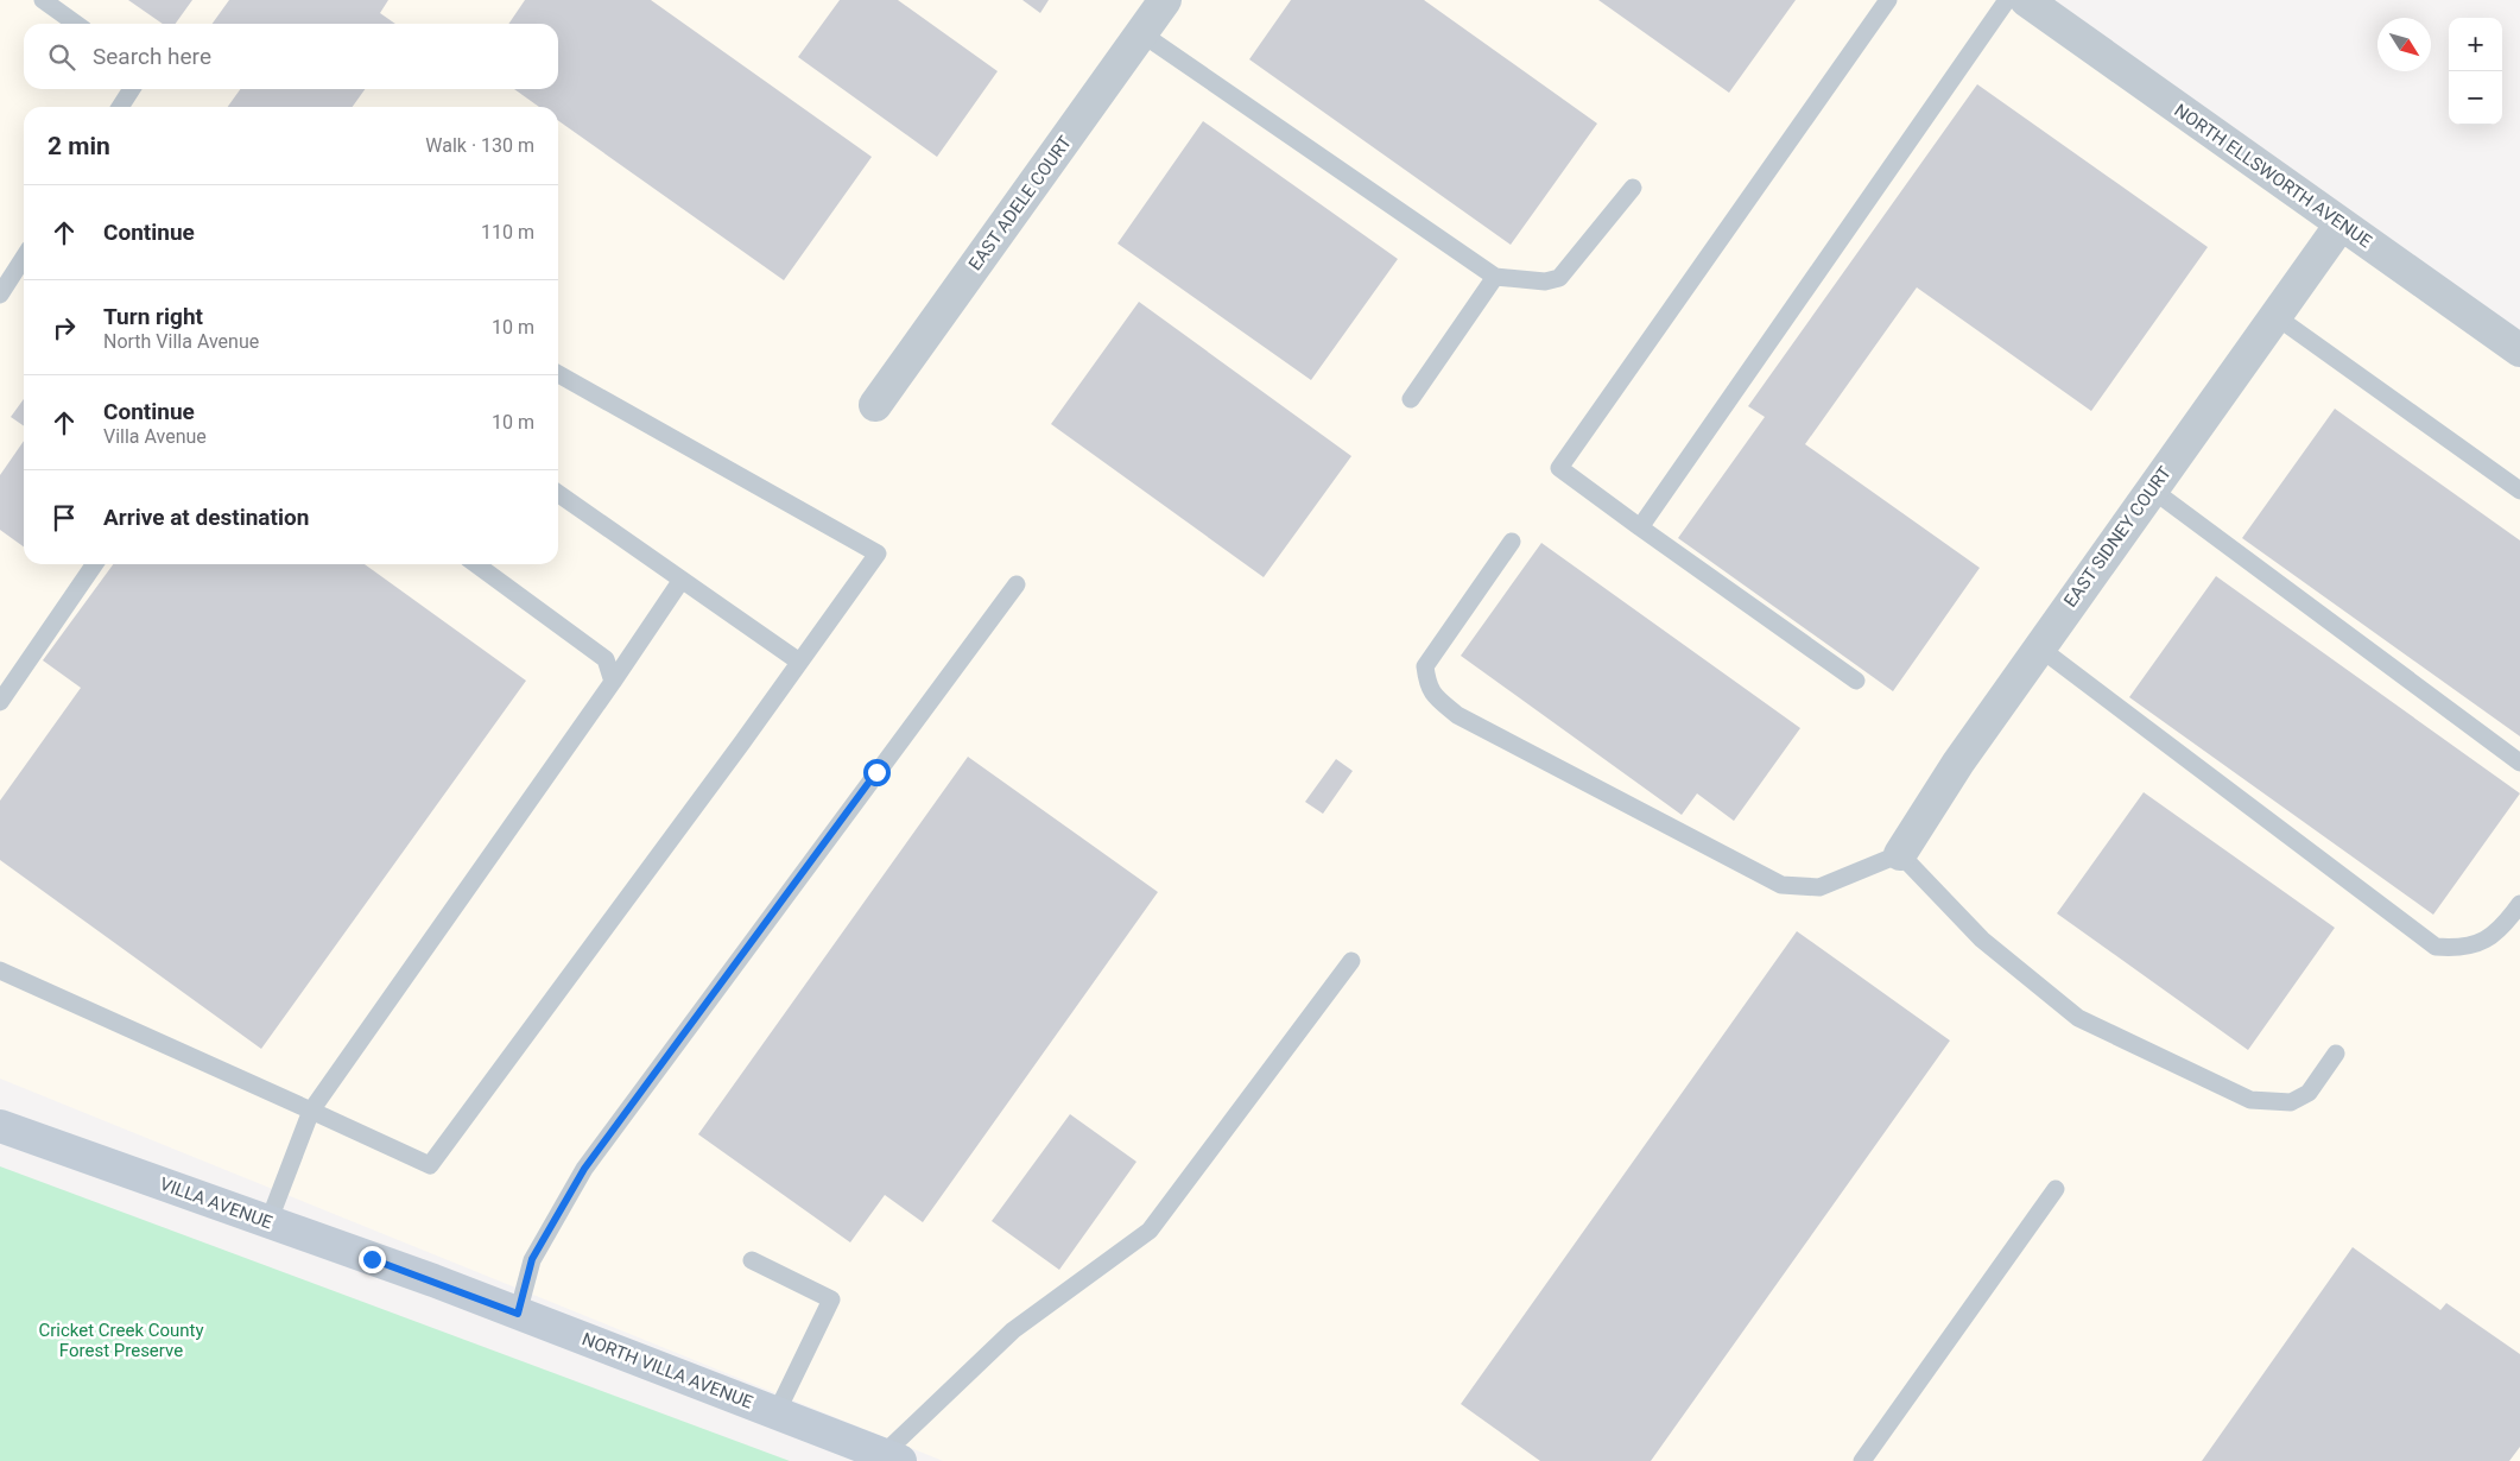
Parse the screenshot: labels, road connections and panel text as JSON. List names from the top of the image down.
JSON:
{
  "streets": {
    "main road": ["VILLA AVENUE", "NORTH VILLA AVENUE"],
    "street": ["NORTH ELLSWORTH AVENUE", "EAST ADELE COURT", "EAST SIDNEY COURT"]
  },
  "crossings": [
    ["NORTH ELLSWORTH AVENUE", "EAST SIDNEY COURT"],
    ["VILLA AVENUE", "NORTH VILLA AVENUE"]
  ],
  "parks": ["Cricket Creek County Forest Preserve"],
  "north": "bottom right",
  "page": {
    "map_buttons": ["+", "−"],
    "search": "Search here",
    "heading": ["2 min", "Walk · 130 m"],
    "list": [
      ["Continue", "110 m"],
      ["Turn right", "North Villa Avenue", "10 m"],
      ["Continue", "Villa Avenue", "10 m"],
      "Arrive at destination"
    ]
  }
}
